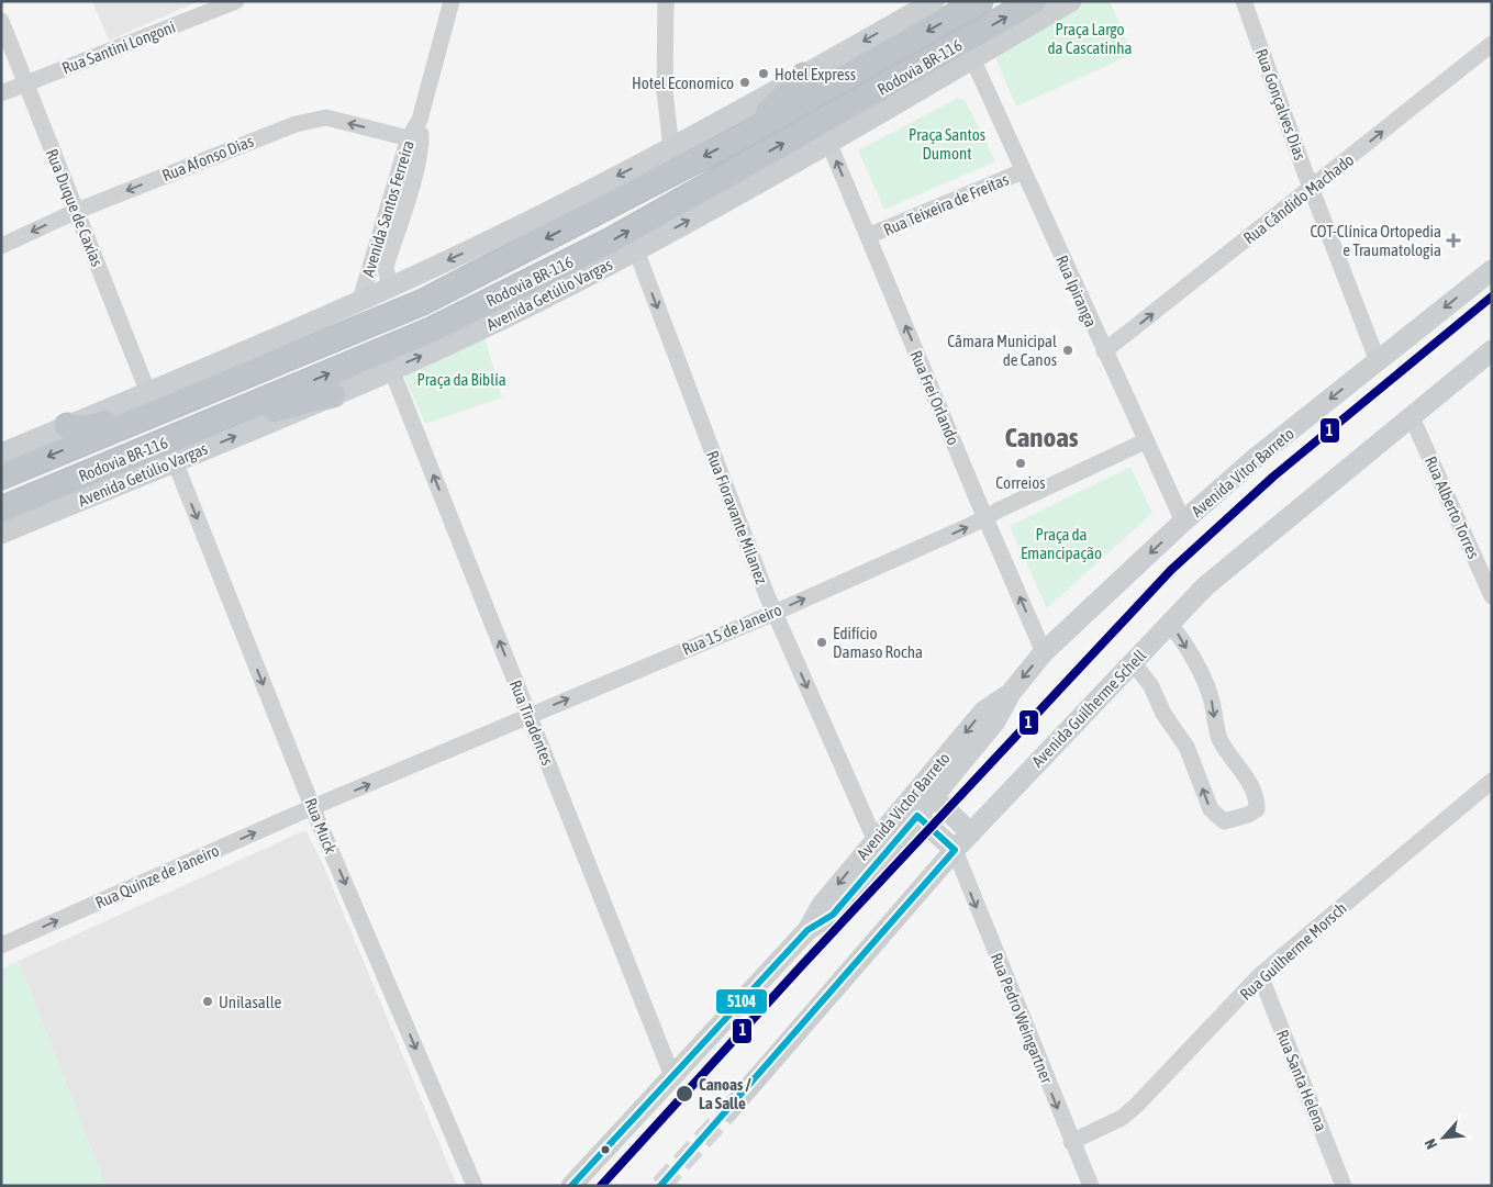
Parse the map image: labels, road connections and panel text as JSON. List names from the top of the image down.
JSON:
{
  "streets": {
    "highway": ["Rodovia BR-116"],
    "main road": [
      "Avenida Getúlio Vargas",
      "Avenida Vitor Barreto",
      "Avenida Guilherme Schell",
      "Avenida Victor Barreto"
    ],
    "street": [
      "Rua Santini Longoni",
      "Rua Gonçalves Dias",
      "Rua Afonso Dias",
      "Rua Cândido Machado",
      "Rua Teixeira de Freitas",
      "Rua Duque de Caxias",
      "Avenida Santos Ferreira",
      "Rua Ipiranga",
      "Rua Frei Orlando",
      "Rua Alberto Torres",
      "Rua Fioravante Milanez",
      "Rua 15 de Janeiro",
      "Rua Tiradentes",
      "Rua Muck",
      "Rua Quinze de Janeiro",
      "Rua Guilherme Morsch",
      "Rua Pedro Weingartner",
      "Rua Santa Helena"
    ]
  },
  "crossings": [
    ["Rua Santini Longoni", "Rua Duque de Caxias"],
    ["Rua Gonçalves Dias", "Rua Cândido Machado"],
    ["Rua Gonçalves Dias", "Avenida Vitor Barreto"],
    ["Rua Afonso Dias", "Rua Duque de Caxias"],
    ["Rua Afonso Dias", "Avenida Santos Ferreira"],
    ["Rua Cândido Machado", "Rua Ipiranga"],
    ["Rua Teixeira de Freitas", "Rua Ipiranga"],
    ["Rua Teixeira de Freitas", "Rua Frei Orlando"],
    ["Rua Ipiranga", "Avenida Getúlio Vargas"],
    ["Rua Ipiranga", "Avenida Vitor Barreto"],
    ["Rua Ipiranga", "Rua 15 de Janeiro"],
    ["Avenida Getúlio Vargas", "Rua Frei Orlando"],
    ["Avenida Getúlio Vargas", "Rua Fioravante Milanez"],
    ["Avenida Getúlio Vargas", "Rua Tiradentes"],
    ["Avenida Getúlio Vargas", "Rua Muck"],
    ["Rua Frei Orlando", "Avenida Vitor Barreto"],
    ["Rua Frei Orlando", "Rua 15 de Janeiro"],
    ["Avenida Vitor Barreto", "Avenida Victor Barreto"],
    ["Rua Alberto Torres", "Avenida Guilherme Schell"],
    ["Rua Fioravante Milanez", "Rua 15 de Janeiro"],
    ["Rua Fioravante Milanez", "Avenida Victor Barreto"],
    ["Rua 15 de Janeiro", "Rua Tiradentes"],
    ["Rua 15 de Janeiro", "Rua Muck"],
    ["Rua 15 de Janeiro", "Rua Quinze de Janeiro"],
    ["Avenida Guilherme Schell", "Rua Pedro Weingartner"],
    ["Rua Muck", "Rua Quinze de Janeiro"],
    ["Rua Guilherme Morsch", "Rua Pedro Weingartner"],
    ["Rua Guilherme Morsch", "Rua Santa Helena"]
  ],
  "one_way": [
    "Rua Afonso Dias",
    "Rua Cândido Machado",
    "Rua Frei Orlando",
    "Avenida Vitor Barreto",
    "Rua Fioravante Milanez",
    "Rua 15 de Janeiro",
    "Rua Tiradentes",
    "Rua Muck",
    "Rua Quinze de Janeiro",
    "Rua Pedro Weingartner"
  ],
  "districts": ["Canoas"],
  "parks": [
    "Praça Largo da Cascatinha",
    "Praça Santos Dumont",
    "Praça da Biblía",
    "Praça da Emancipação"
  ],
  "places": {
    "other": [
      "Hotel Express",
      "Hotel Economico",
      "Câmara Municipal de Canos",
      "Correios",
      "Edifício Damaso Rocha",
      "Unilasalle",
      "Canoas / La Salle"
    ],
    "health": ["COT-Clínica Ortopedia e Traumatologia"]
  },
  "lines": ["transit line 1", "transit line 5104"],
  "north": "bottom left"
}
